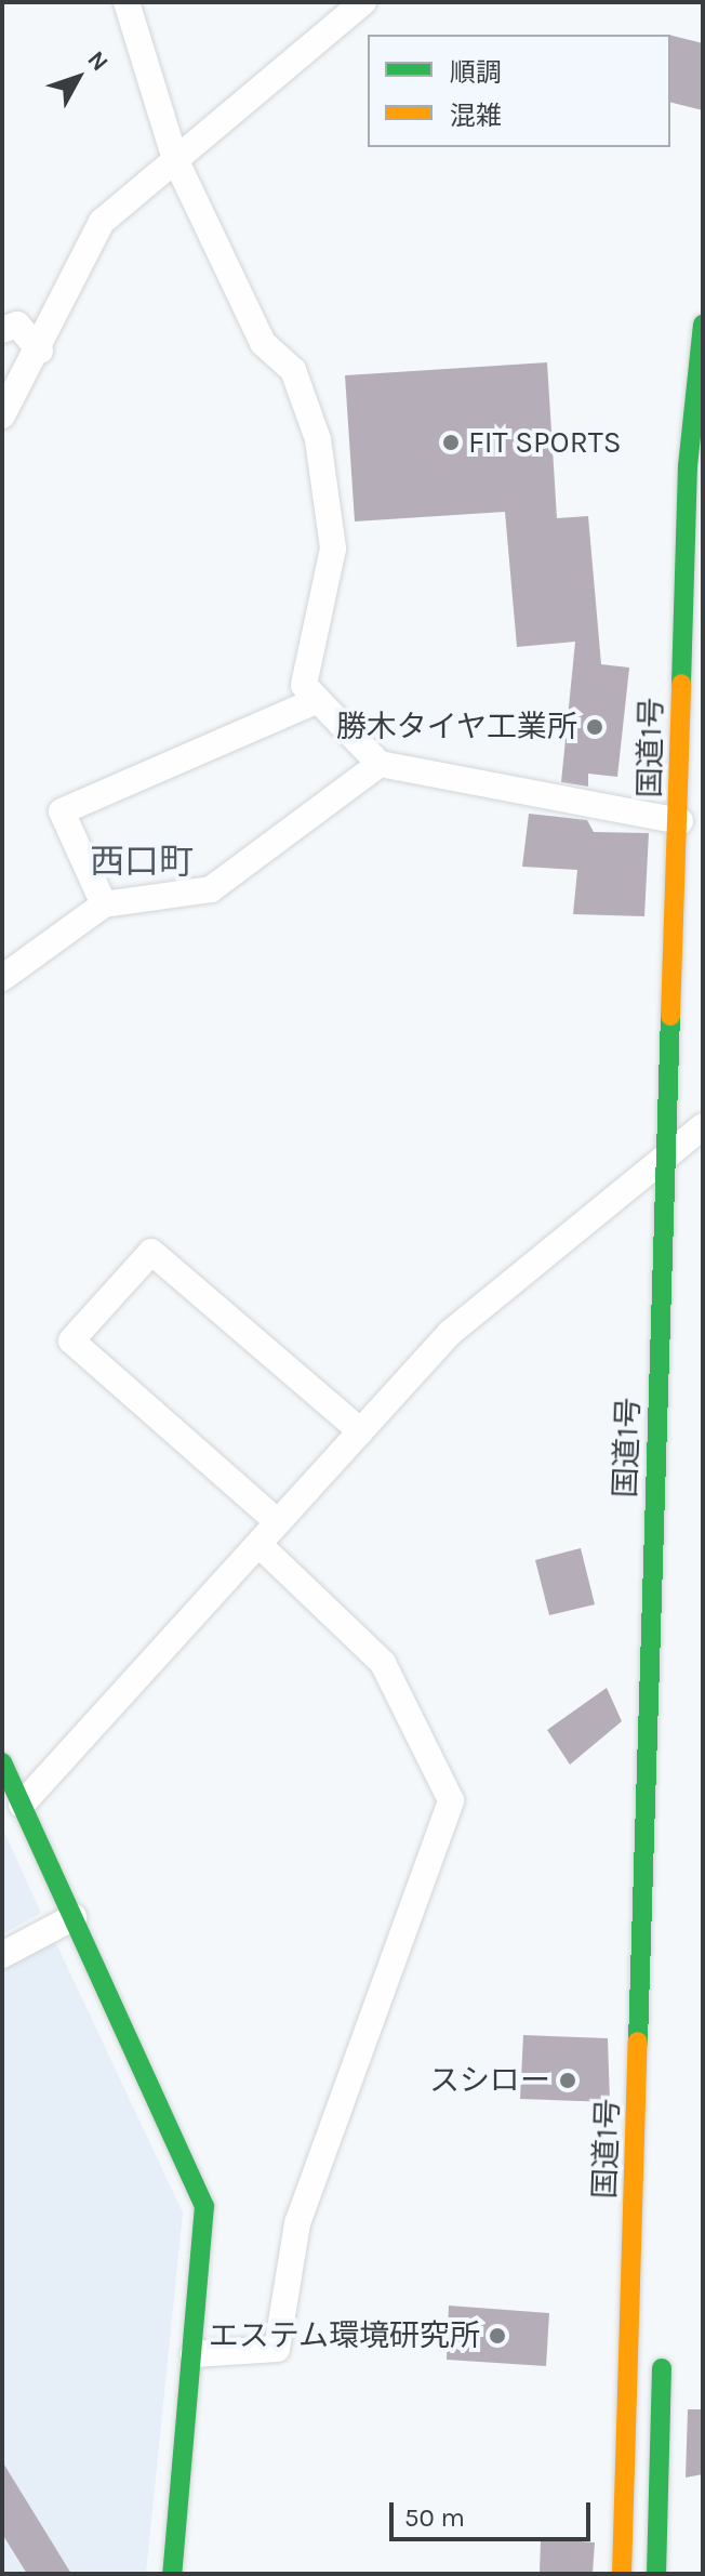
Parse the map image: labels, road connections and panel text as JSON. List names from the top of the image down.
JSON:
{
  "streets": {
    "main road": ["国道1号"]
  },
  "districts": ["西口町"],
  "places": [
    "FIT SPORTS",
    "勝木タイヤ工業所",
    "スシロー",
    "エステム環境研究所"
  ],
  "legend": ["順調", "混雑"],
  "scale_bar": "50 m",
  "north": "top right"
}
